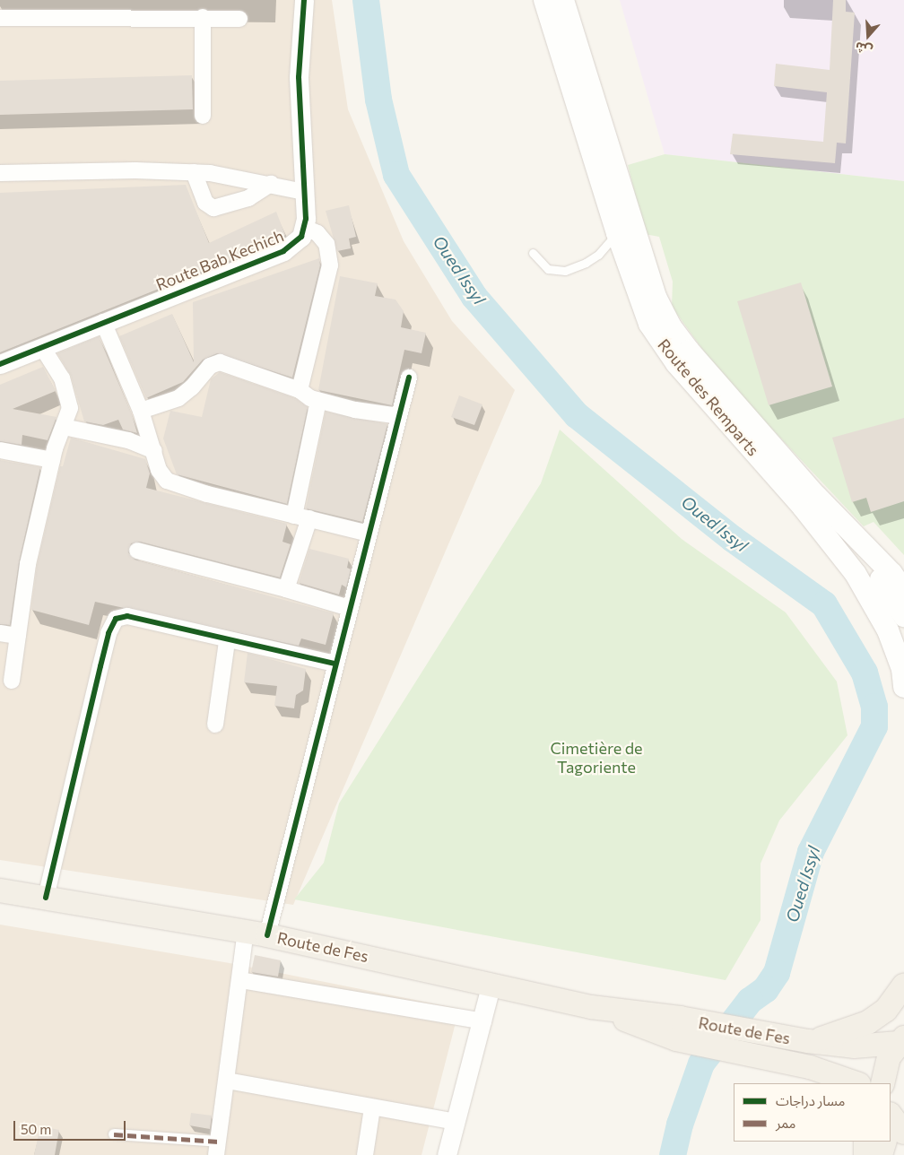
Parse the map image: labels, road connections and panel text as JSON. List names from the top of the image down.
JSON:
{
  "streets": {
    "main road": ["Route des Remparts", "Route de Fes"],
    "street": ["Route Bab Kechich"]
  },
  "water": ["Oued Issyl"],
  "parks": ["Cimetière de Tagoriente"],
  "legend": ["مسار دراجات", "ممر"],
  "scale_bar": "50 m",
  "north": "bottom"
}
